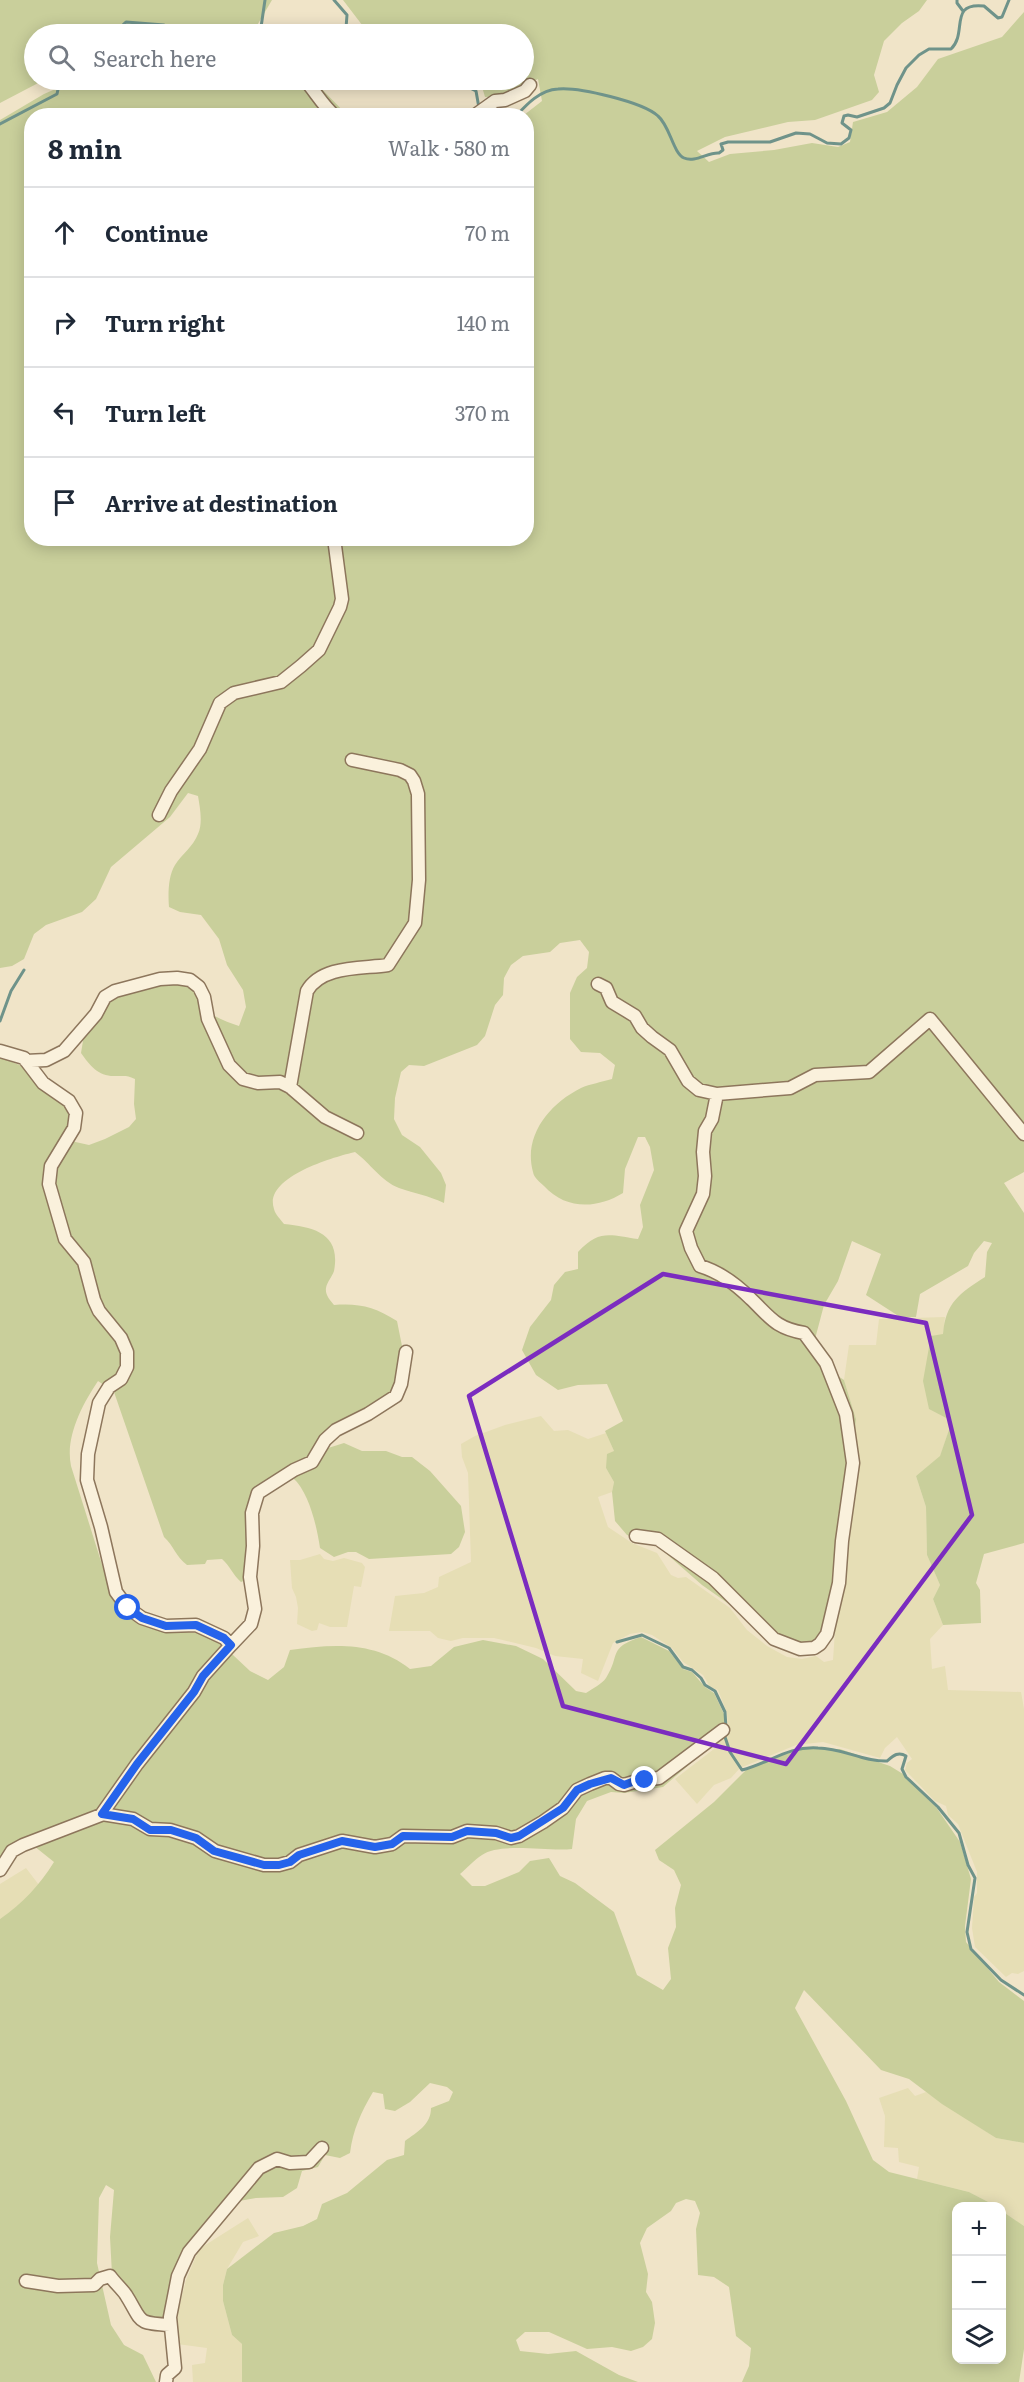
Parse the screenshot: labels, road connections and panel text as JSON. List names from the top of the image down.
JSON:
{
  "page": {
    "search": "Search here",
    "heading": ["8 min", "Walk · 580 m"],
    "list": [
      ["Continue", "70 m"],
      ["Turn right", "140 m"],
      ["Turn left", "370 m"],
      "Arrive at destination"
    ],
    "map_buttons": ["+", "−"]
  }
}
